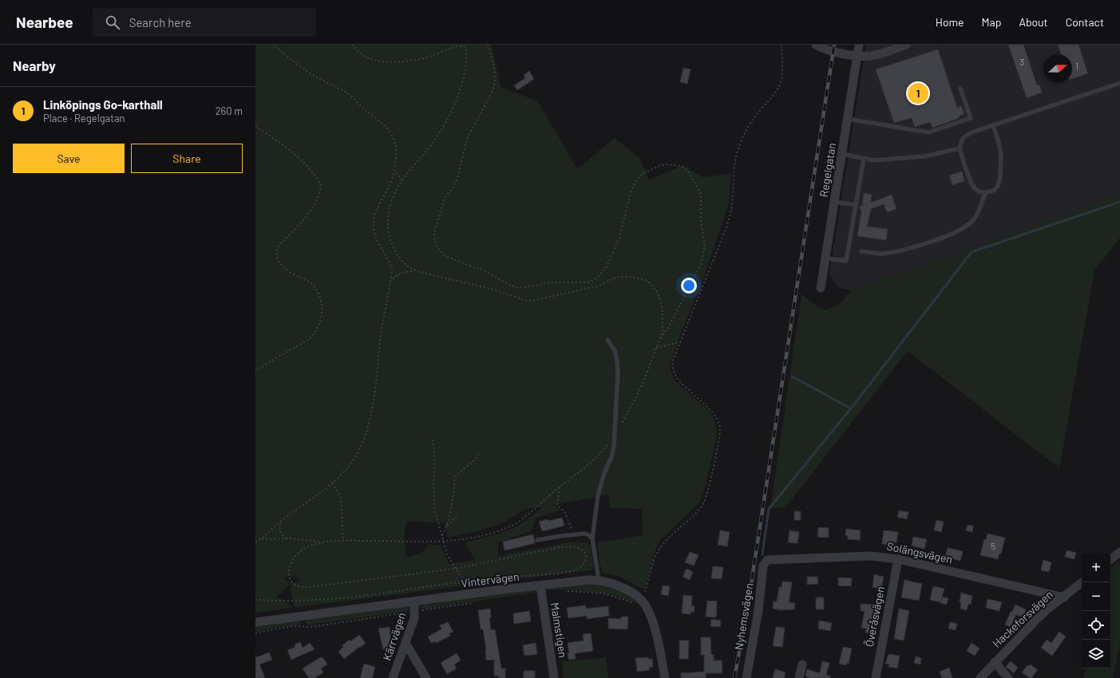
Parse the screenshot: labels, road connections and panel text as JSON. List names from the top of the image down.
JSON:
{
  "streets": {
    "street": [
      "Regelgatan",
      "Solängsvägen",
      "Vintervägen",
      "Nyhemsvägen",
      "Överåsvägen",
      "Hackeforsvägen",
      "Malmstigen",
      "Kärrvägen"
    ]
  },
  "crossings": [
    ["Solängsvägen", "Nyhemsvägen"],
    ["Solängsvägen", "Överåsvägen"],
    ["Solängsvägen", "Hackeforsvägen"],
    ["Vintervägen", "Malmstigen"],
    ["Vintervägen", "Kärrvägen"]
  ],
  "house_numbers": ["3", "1", "5"],
  "north": "right",
  "page": {
    "header": "Nearbee",
    "search": "Search here",
    "nav": [
      "Home",
      "Map",
      "About",
      "Contact"
    ],
    "heading": "Nearby",
    "pins": "1",
    "list": [
      {
        "mark": "1",
        "name": "Linköpings Go-karthall",
        "note": "Place · Regelgatan",
        "value": "260 m"
      }
    ],
    "buttons": ["Save", "Share"],
    "map_buttons": ["+", "−"]
  }
}
